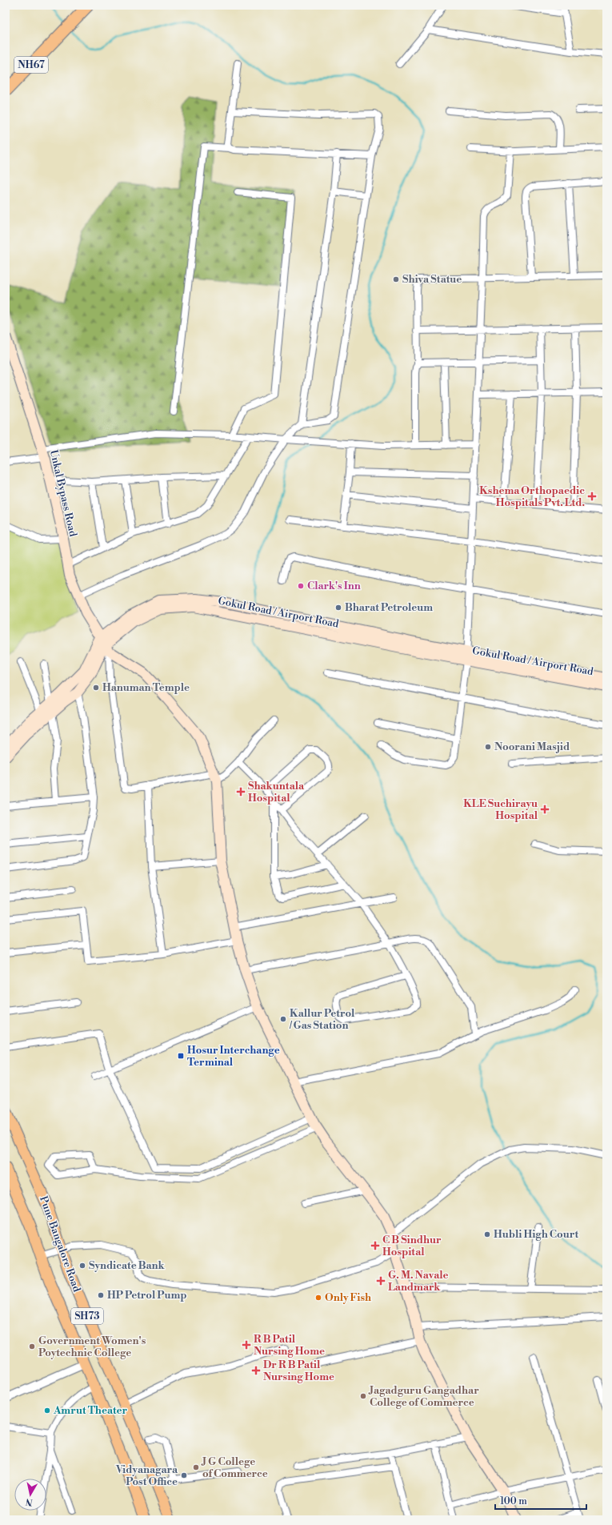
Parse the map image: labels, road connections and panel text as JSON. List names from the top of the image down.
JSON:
{
  "streets": {
    "highway": ["NH67"],
    "main road": [
      "Unkal Bypass Road",
      "Gokul Road / Airport Road",
      "Pune Bangalore Road",
      "SH73"
    ]
  },
  "crossings": [
    ["Unkal Bypass Road", "Gokul Road / Airport Road"]
  ],
  "places": {
    "other": [
      "Shiva Statue",
      "Clark's Inn",
      "Bharat Petroleum",
      "Hanuman Temple",
      "Noorani Masjid",
      "Kallur Petrol / Gas Station",
      "Hubli High Court",
      "Syndicate Bank",
      "HP Petrol Pump",
      "Only Fish",
      "Government Women's Poytechnic College",
      "Jagadguru Gangadhar College of Commerce",
      "Amrut Theater",
      "J G College of Commerce",
      "Vidyanagara Post Office"
    ],
    "health": [
      "Kshema Orthopaedic Hospitals Pvt. Ltd.",
      "Shakuntala Hospital",
      "KLE Suchirayu Hospital",
      "C B Sindhur Hospital",
      "G. M. Navale Landmark",
      "R B Patil Nursing Home",
      "Dr R B Patil Nursing Home"
    ],
    "transit": ["Hosur Interchange Terminal"]
  },
  "scale_bar": "100 m",
  "north": "bottom"
}
